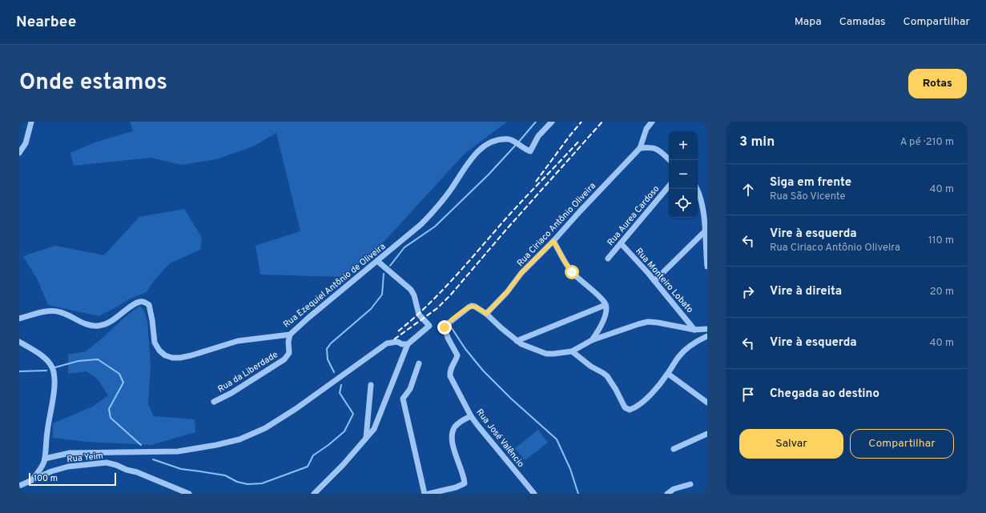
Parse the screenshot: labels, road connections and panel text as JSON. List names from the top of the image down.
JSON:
{
  "streets": {
    "street": [
      "Rua Aurea Cardoso",
      "Rua Ciriaco Antônio Oliveira",
      "Rua Monteiro Lobato",
      "Rua Ezequiel Antônio de Oliveira",
      "Rua da Liberdade",
      "Rua José Valêncio",
      "Rua Yeim"
    ]
  },
  "crossings": [
    ["Rua Aurea Cardoso", "Rua Monteiro Lobato"],
    ["Rua Ciriaco Antônio Oliveira", "Rua José Valêncio"],
    ["Rua Ezequiel Antônio de Oliveira", "Rua da Liberdade"]
  ],
  "scale_bar": "100 m",
  "page": {
    "header": "Nearbee",
    "nav": ["Mapa", "Camadas", "Compartilhar"],
    "title": "Onde estamos",
    "buttons": [
      "Rotas",
      ["Salvar", "Compartilhar"]
    ],
    "heading": ["3 min", "A pé · 210 m"],
    "map_buttons": ["+", "−"],
    "list": [
      ["Siga em frente", "Rua São Vicente", "40 m"],
      ["Vire à esquerda", "Rua Ciriaco Antônio Oliveira", "110 m"],
      ["Vire à direita", "20 m"],
      ["Vire à esquerda", "40 m"],
      "Chegada ao destino"
    ],
    "scale": "100 m"
  }
}
